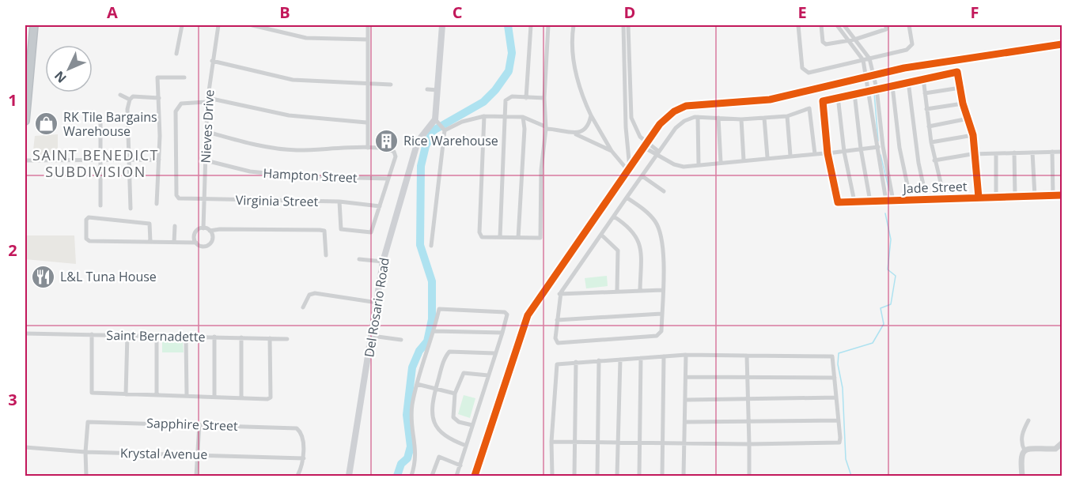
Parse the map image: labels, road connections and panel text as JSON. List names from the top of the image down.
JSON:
{
  "streets": {
    "main road": ["Del Rosario Road"],
    "street": [
      "Nieves Drive",
      "Hampton Street",
      "Jade Street",
      "Virginia Street",
      "Saint Bernadette",
      "Sapphire Street",
      "Krystal Avenue"
    ]
  },
  "crossings": [
    ["Nieves Drive", "Hampton Street"],
    ["Nieves Drive", "Virginia Street"],
    ["Sapphire Street", "Krystal Avenue"]
  ],
  "districts": ["SAINT BENEDICT SUBDIVISION"],
  "places": {
    "shop": ["RK Tile Bargains Warehouse"],
    "building": ["Rice Warehouse"],
    "restaurant": ["L&L Tuna House"]
  },
  "north": "bottom left",
  "grid": {
    "columns": [
      "A",
      "B",
      "C",
      "D",
      "E",
      "F"
    ],
    "rows": ["1", "2", "3"]
  }
}
